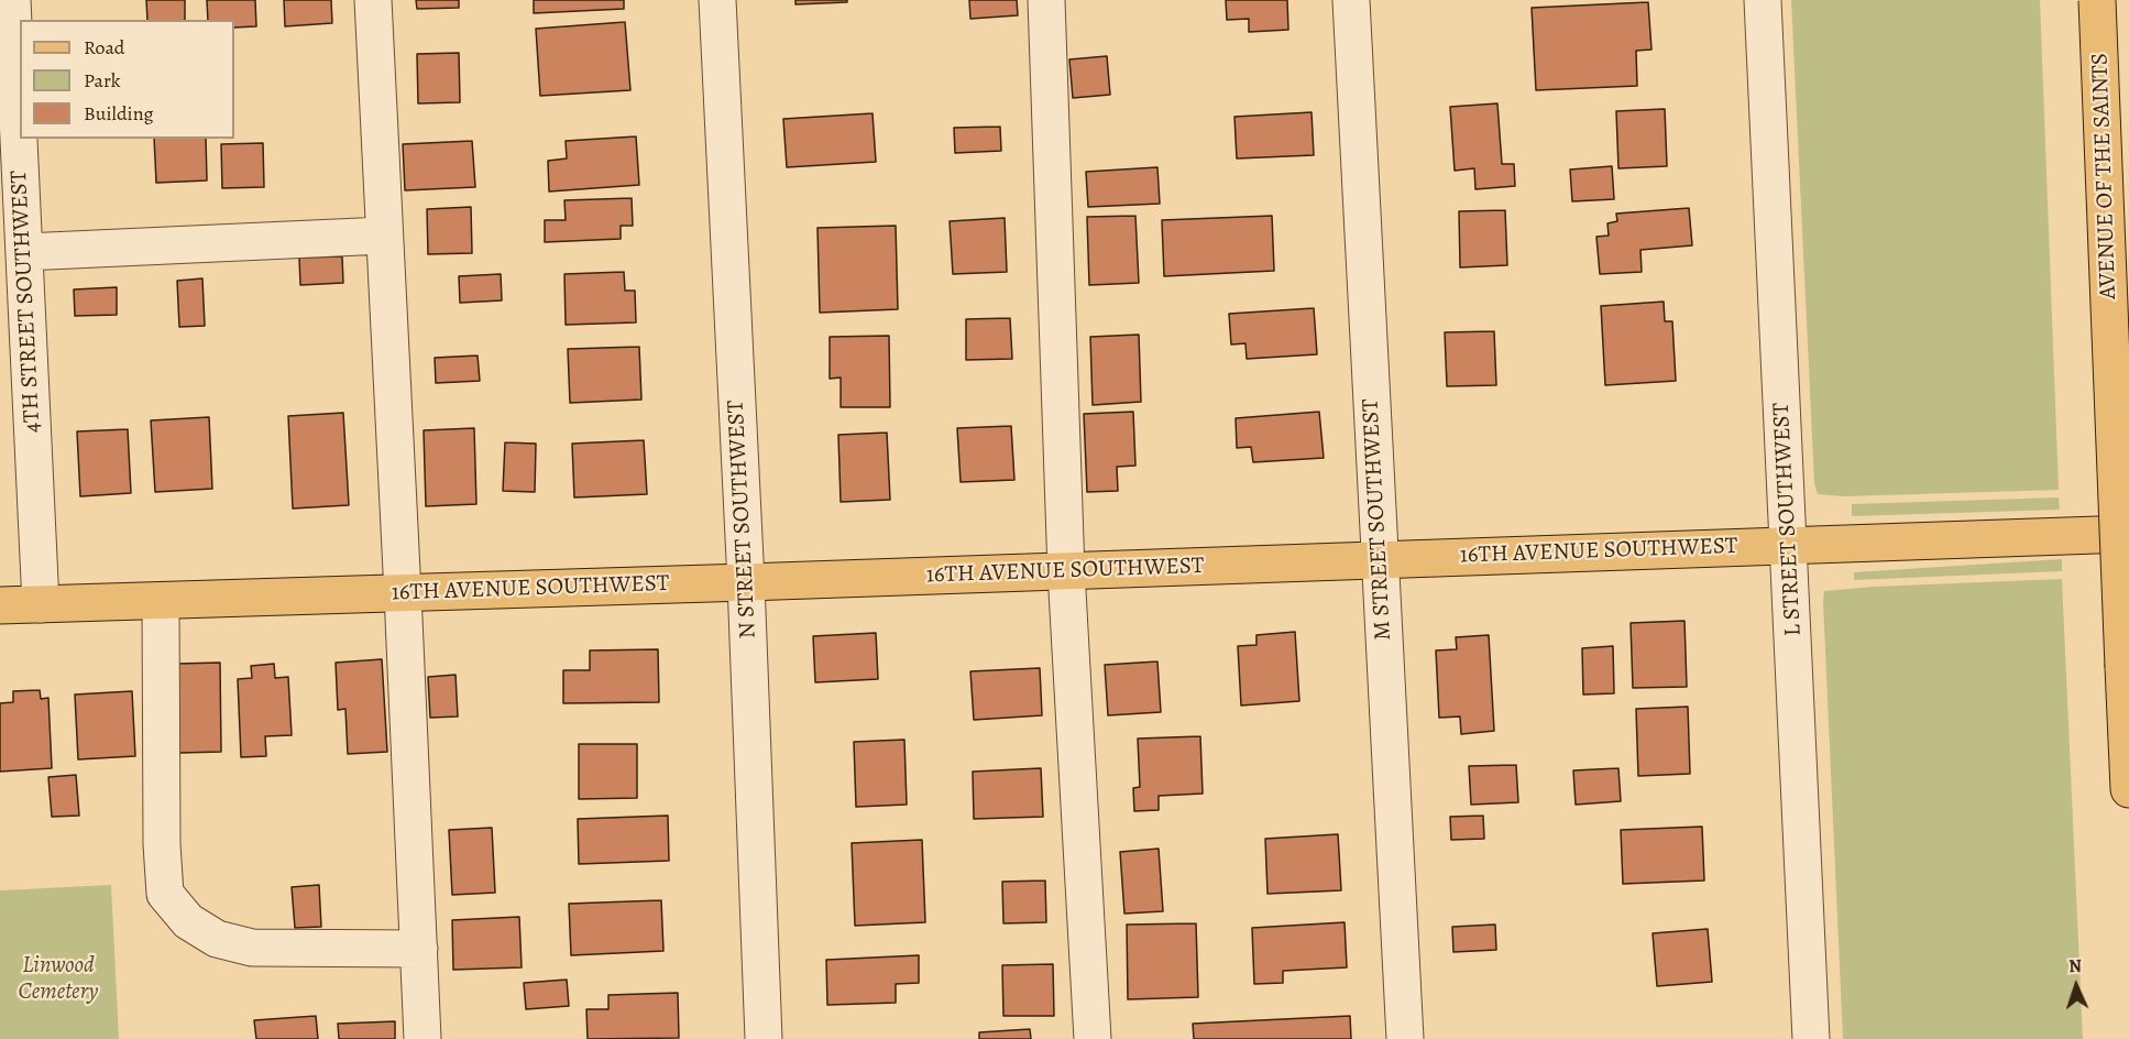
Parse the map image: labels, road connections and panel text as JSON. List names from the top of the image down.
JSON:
{
  "streets": {
    "main road": ["AVENUE OF THE SAINTS", "16TH AVENUE SOUTHWEST"],
    "street": [
      "4TH STREET SOUTHWEST",
      "N STREET SOUTHWEST",
      "M STREET SOUTHWEST",
      "L STREET SOUTHWEST"
    ]
  },
  "crossings": [
    ["4TH STREET SOUTHWEST", "16TH AVENUE SOUTHWEST"],
    ["N STREET SOUTHWEST", "16TH AVENUE SOUTHWEST"],
    ["M STREET SOUTHWEST", "16TH AVENUE SOUTHWEST"],
    ["L STREET SOUTHWEST", "16TH AVENUE SOUTHWEST"]
  ],
  "parks": ["Linwood Cemetery"],
  "legend": ["Road", "Park", "Building"],
  "north": "top"
}
